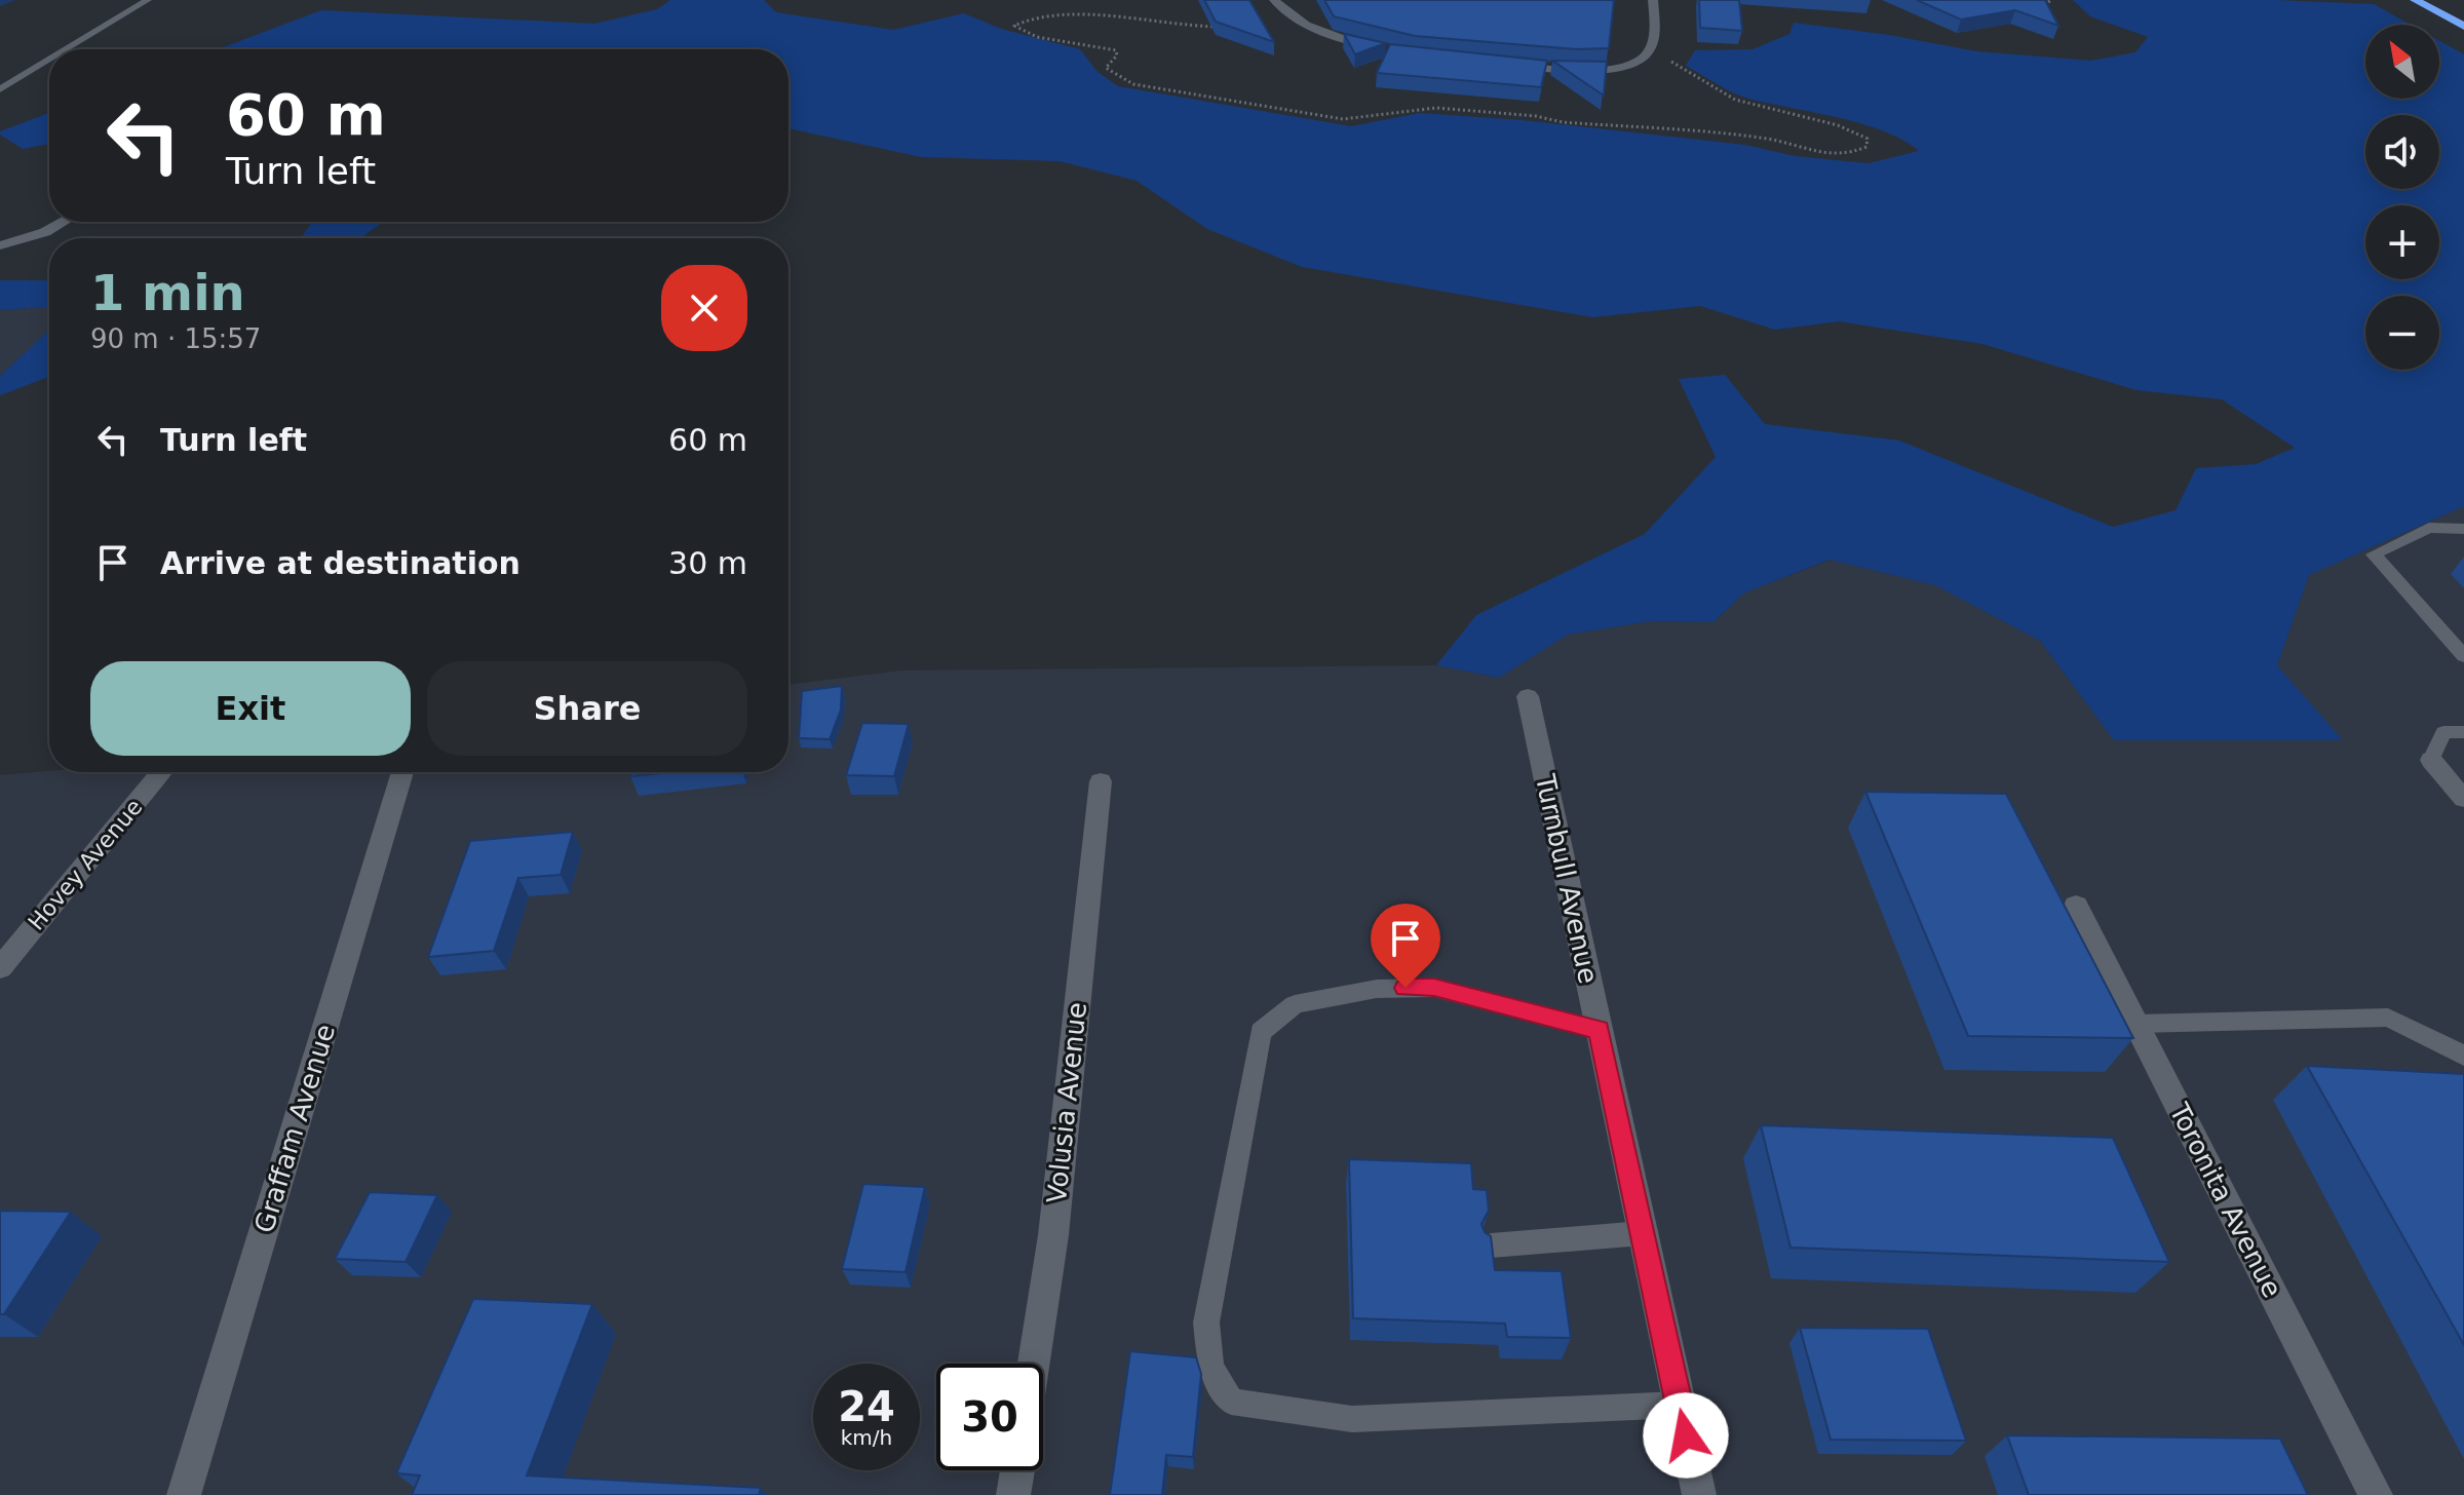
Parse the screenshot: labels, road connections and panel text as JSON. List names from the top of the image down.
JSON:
{
  "streets": {
    "street": [
      "Hovey Avenue",
      "Turnbull Avenue",
      "Volusia Avenue",
      "Graffam Avenue",
      "Toronita Avenue"
    ]
  },
  "north": "top left",
  "page": {
    "map_buttons": ["+", "−"],
    "turn": ["60 m", "Turn left"],
    "heading": ["1 min", "90 m · 15:57"],
    "list": [
      {
        "name": "Turn left",
        "value": "60 m"
      },
      {
        "name": "Arrive at destination",
        "value": "30 m"
      }
    ],
    "buttons": ["Exit", "Share"],
    "speed": "24 km/h",
    "limit": "30"
  }
}
